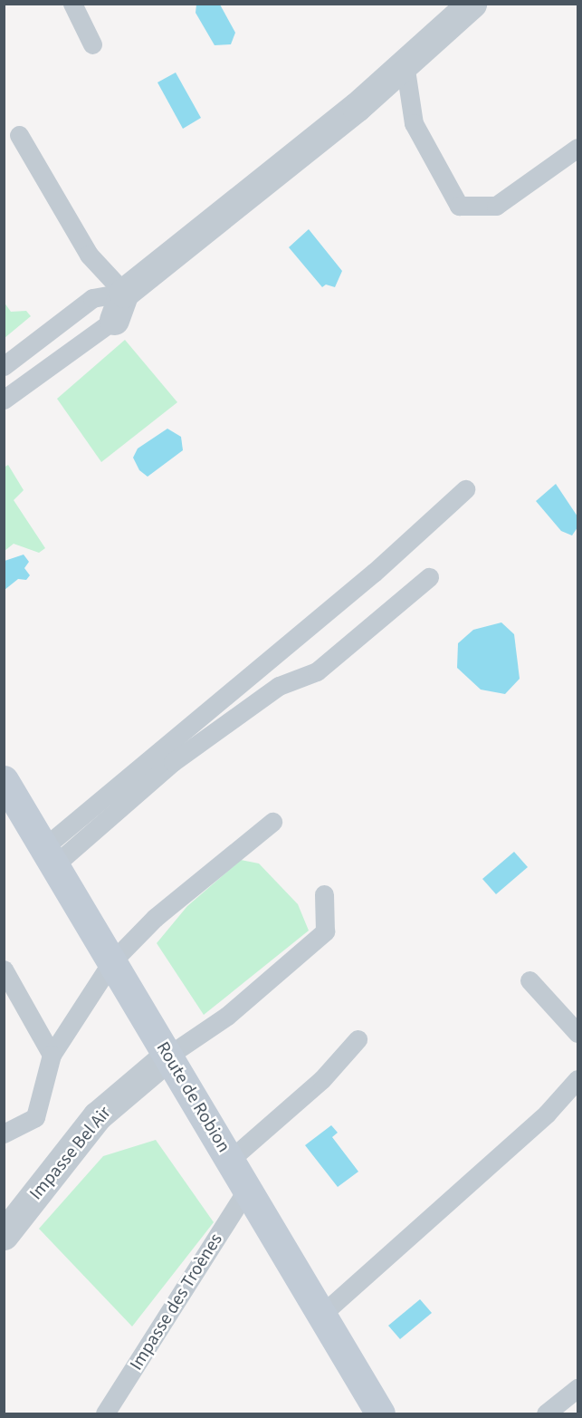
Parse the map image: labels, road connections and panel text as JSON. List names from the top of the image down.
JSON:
{
  "streets": {
    "main road": ["Route de Robion"],
    "street": ["Impasse Bel Air"],
    "lane": ["Impasse des Troènes"]
  },
  "crossings": [
    ["Route de Robion", "Impasse Bel Air"],
    ["Route de Robion", "Impasse des Troènes"]
  ]
}
